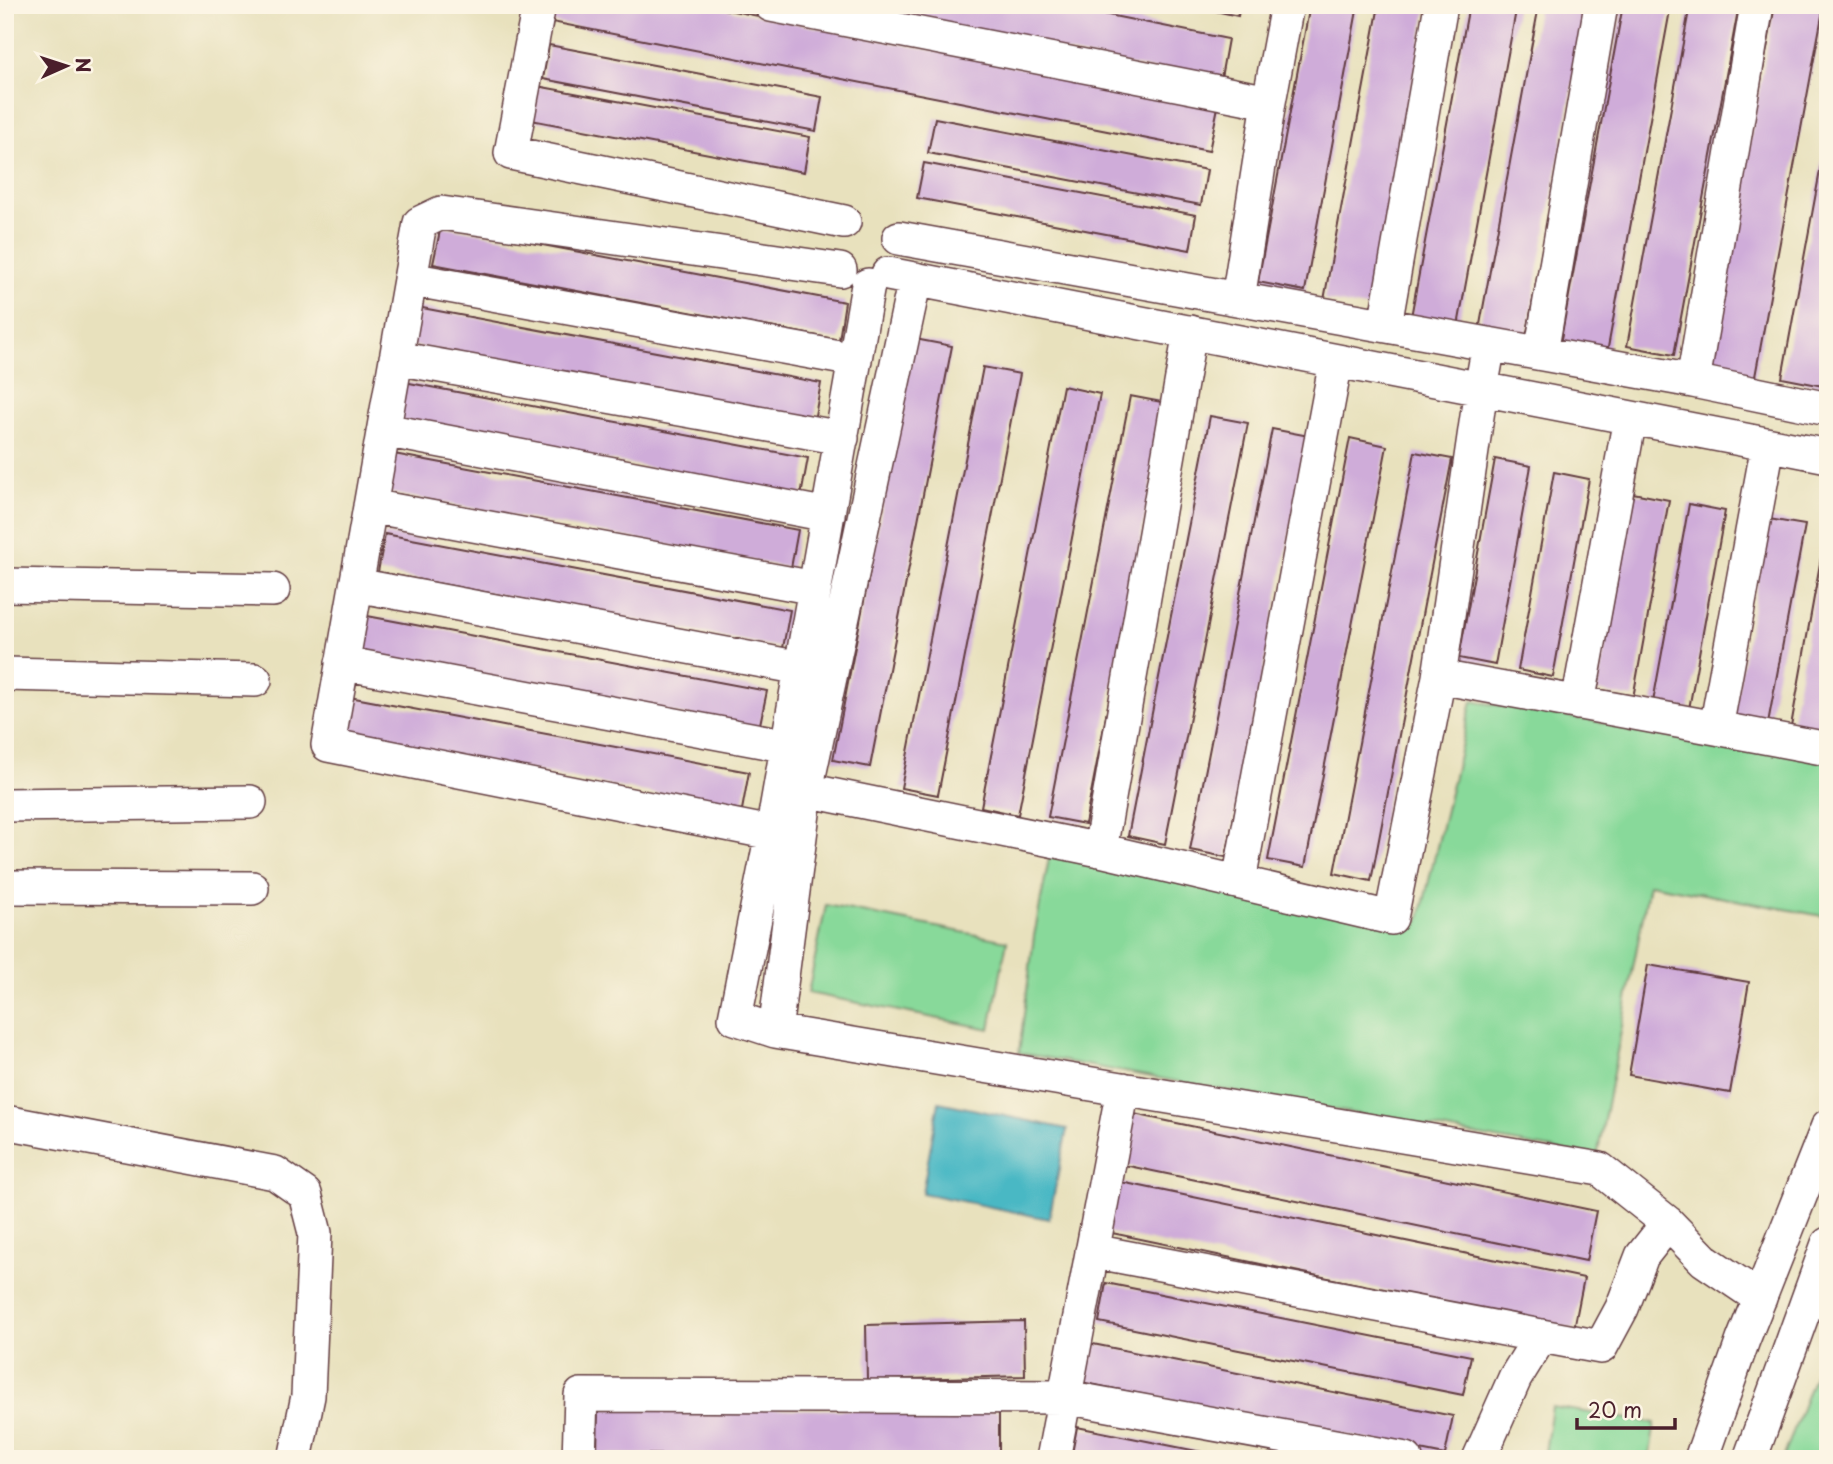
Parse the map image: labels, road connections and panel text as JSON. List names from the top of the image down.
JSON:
{
  "scale_bar": "20 m",
  "north": "right"
}
